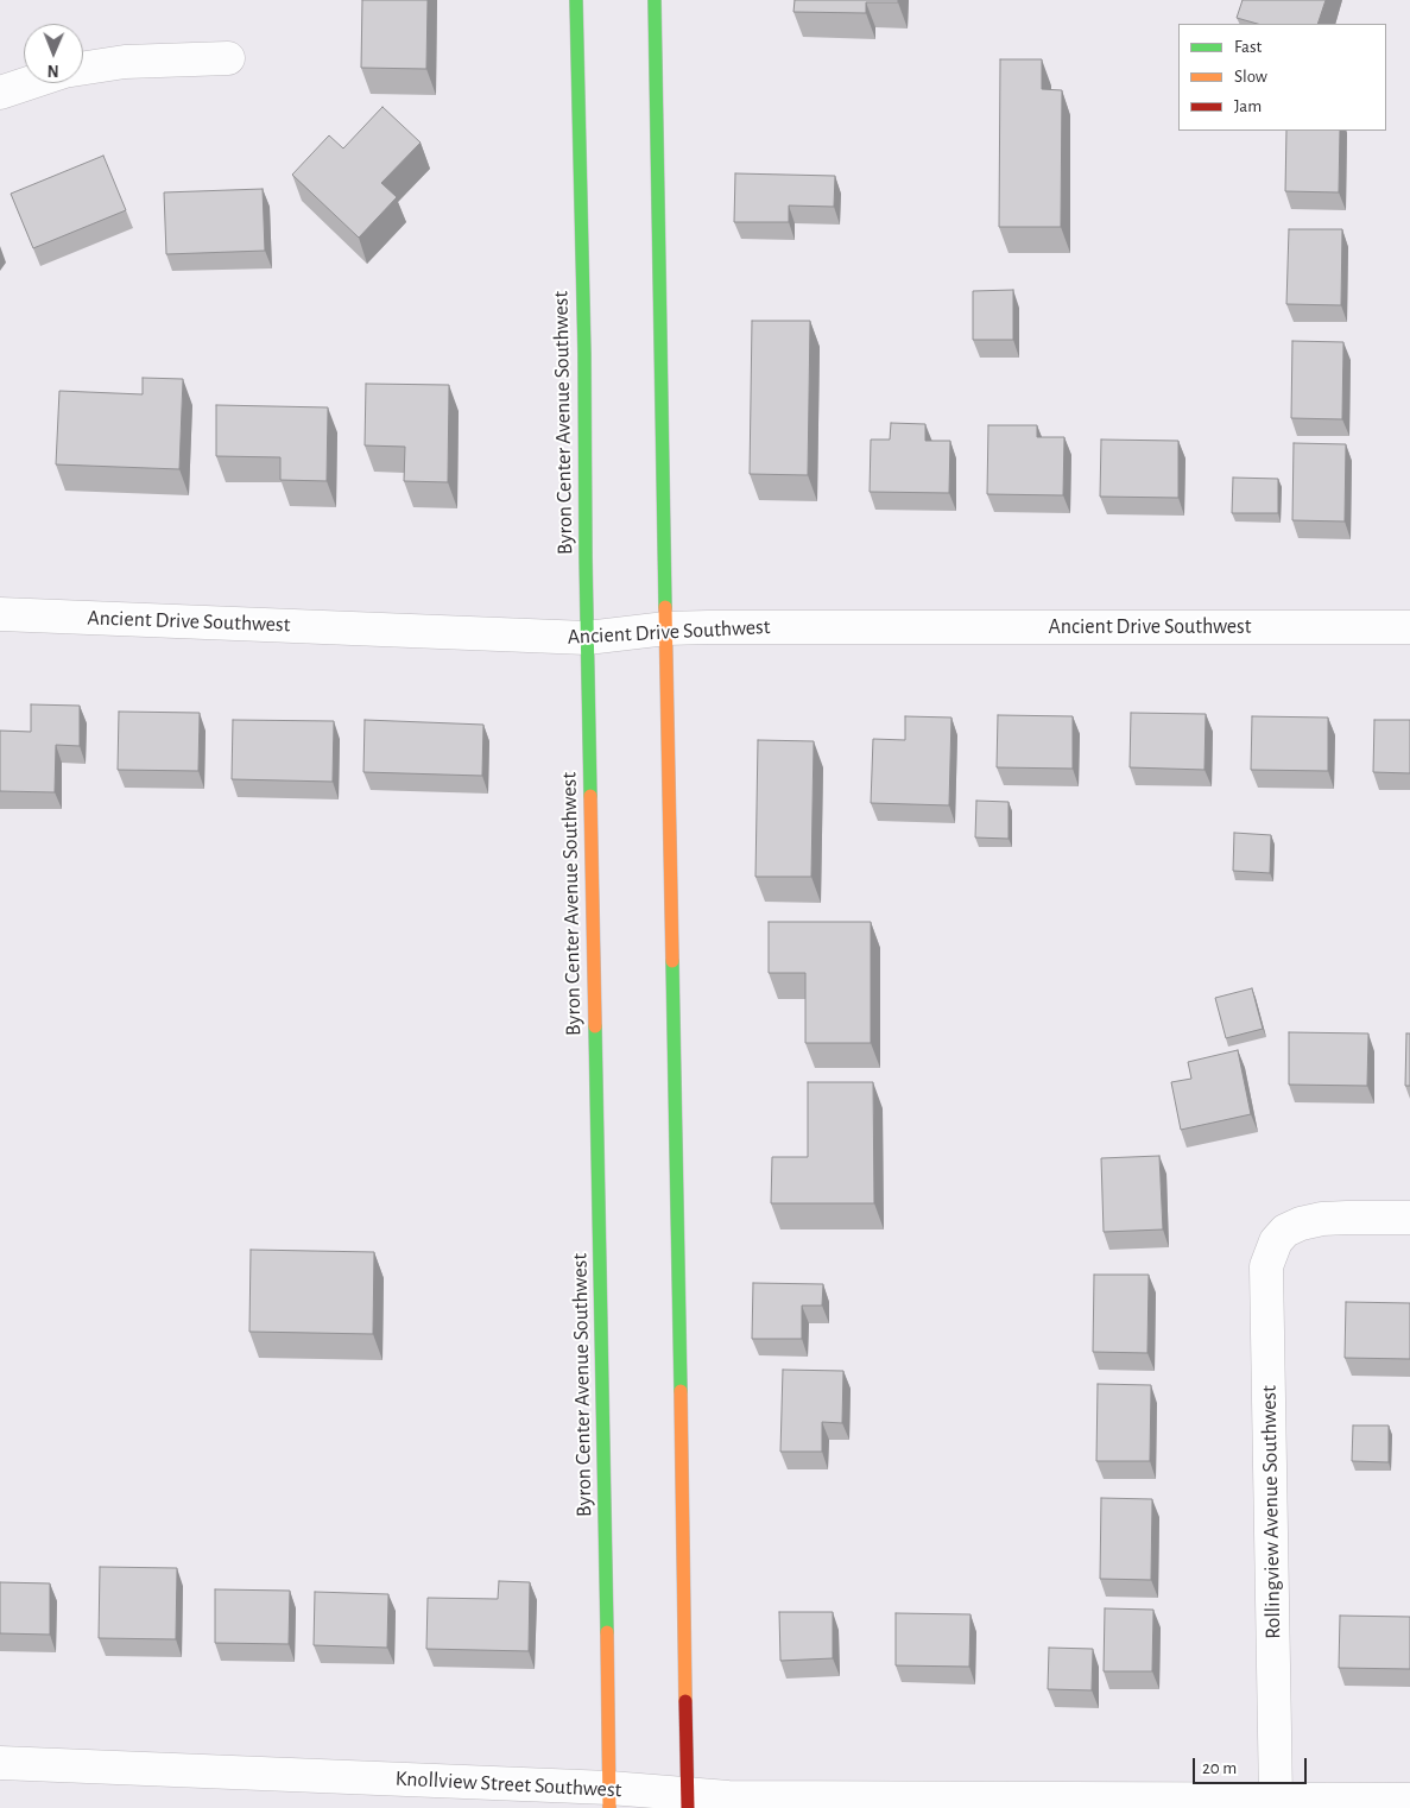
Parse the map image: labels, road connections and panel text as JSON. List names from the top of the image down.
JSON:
{
  "streets": {
    "main road": ["Byron Center Avenue Southwest"],
    "street": ["Ancient Drive Southwest", "Rollingview Avenue Southwest", "Knollview Street Southwest"]
  },
  "crossings": [
    ["Byron Center Avenue Southwest", "Ancient Drive Southwest"],
    ["Byron Center Avenue Southwest", "Knollview Street Southwest"],
    ["Rollingview Avenue Southwest", "Knollview Street Southwest"]
  ],
  "legend": ["Fast", "Slow", "Jam"],
  "scale_bar": "20 m",
  "north": "bottom"
}
